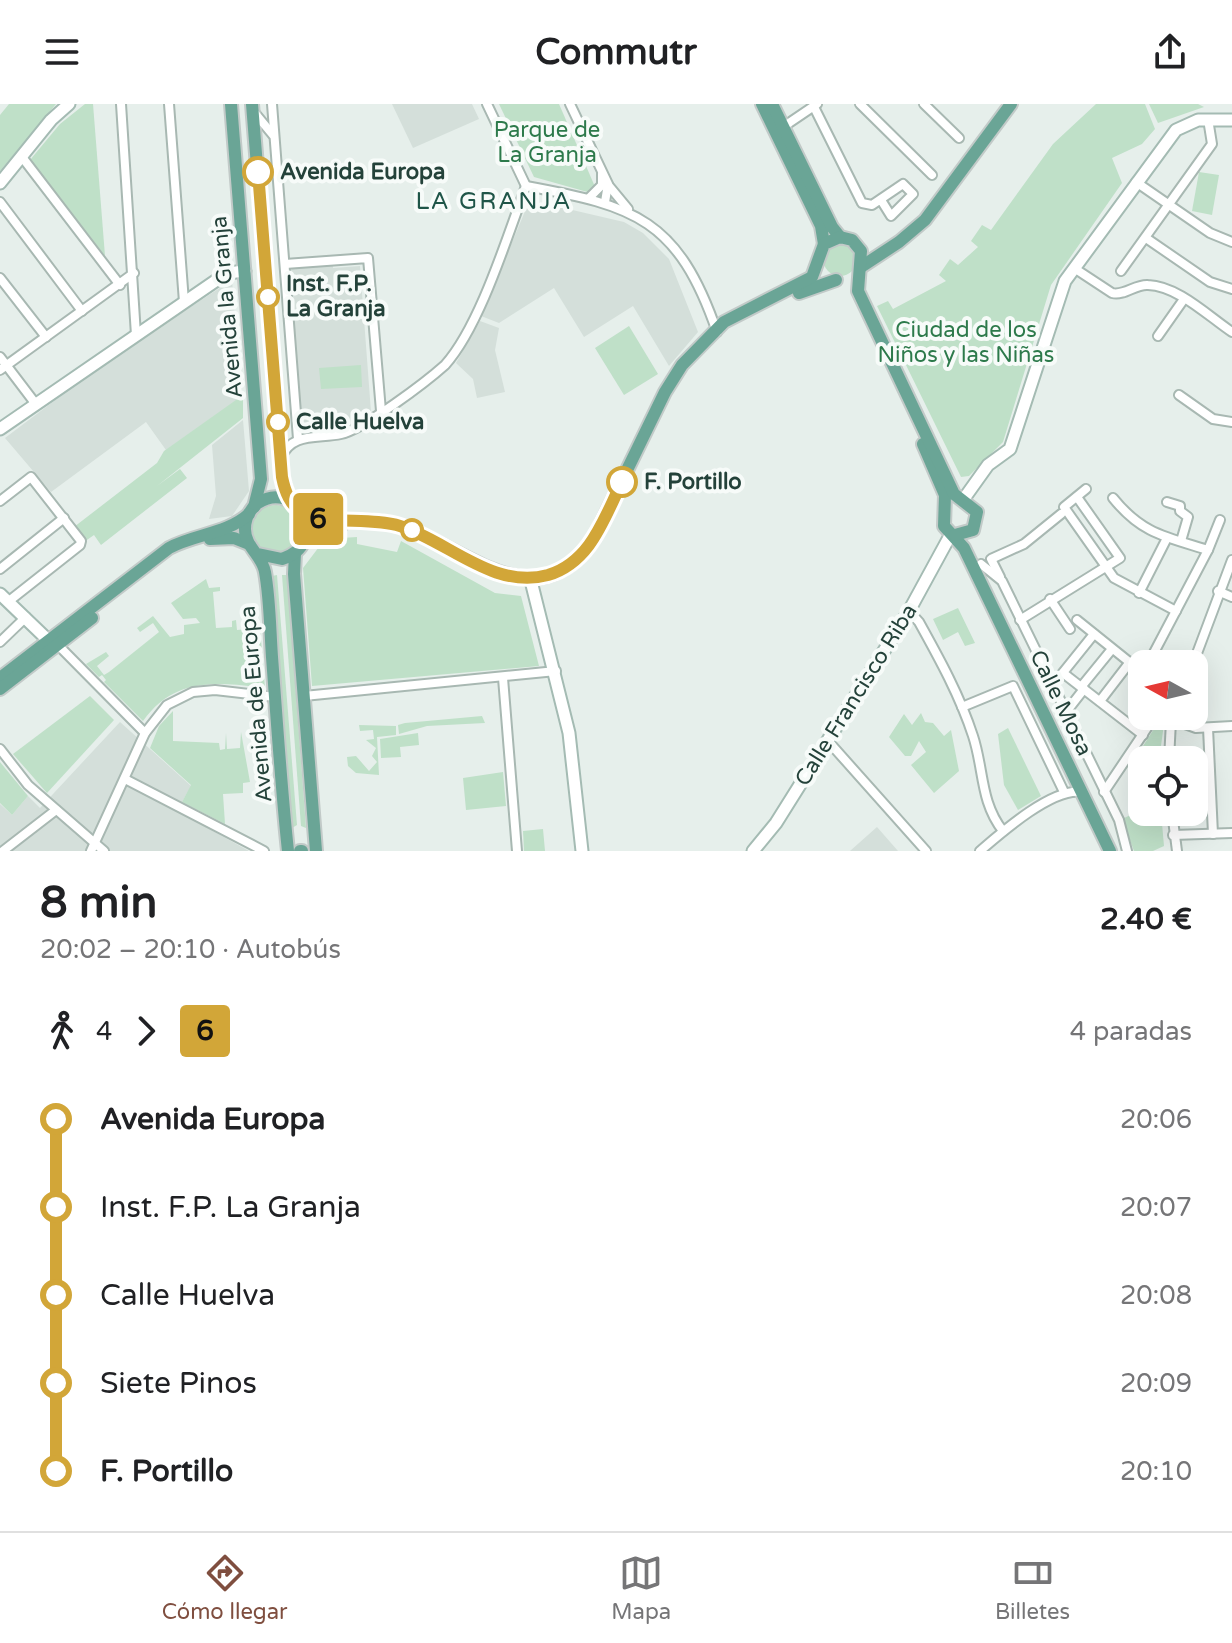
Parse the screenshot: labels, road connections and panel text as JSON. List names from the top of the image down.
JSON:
{
  "streets": {
    "main road": ["Avenida la Granja", "Avenida de Europa"],
    "street": ["Calle Francisco Riba", "Calle Mosa"]
  },
  "crossings": [
    ["Avenida la Granja", "Avenida de Europa"]
  ],
  "districts": ["LA GRANJA"],
  "parks": ["Parque de La Granja", "Ciudad de los Niños y las Niñas"],
  "places": [
    "Avenida Europa",
    "Inst. F.P. La Granja",
    "Calle Huelva",
    "F. Portillo"
  ],
  "lines": ["bus line 6"],
  "north": "left",
  "page": {
    "header": "Commutr",
    "on_map": "6",
    "heading": ["8 min", "20:02 – 20:10 · Autobús", "2.40 €"],
    "legs": ["4", "6", "4 paradas"],
    "list": [
      {
        "name": "Avenida Europa",
        "value": "20:06"
      },
      {
        "name": "Inst. F.P. La Granja",
        "value": "20:07"
      },
      {
        "name": "Calle Huelva",
        "value": "20:08"
      },
      {
        "name": "Siete Pinos",
        "value": "20:09"
      },
      {
        "name": "F. Portillo",
        "value": "20:10"
      }
    ],
    "tabs": ["Cómo llegar", "Mapa", "Billetes"]
  }
}
